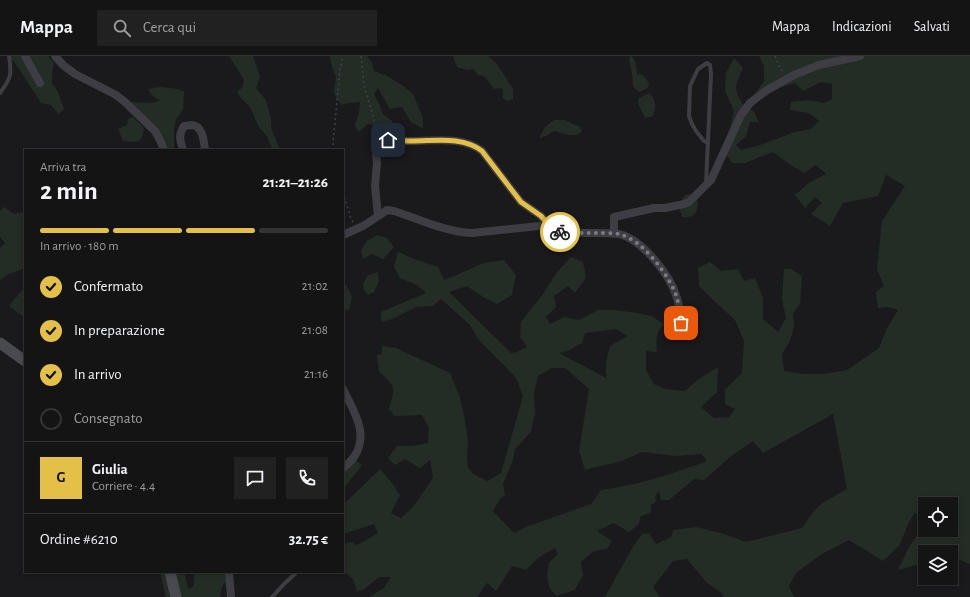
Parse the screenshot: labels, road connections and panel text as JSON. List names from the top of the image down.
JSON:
{
  "page": {
    "header": "Mappa",
    "search": "Cerca qui",
    "nav": ["Mappa", "Indicazioni", "Salvati"],
    "heading": ["2 min", "Arriva tra", "21:21–21:26"],
    "panel": [
      "Giulia",
      "Corriere · 4.4",
      "Ordine #6210",
      "32.75 €"
    ],
    "bar": "In arrivo · 180 m",
    "list": [
      ["Confermato", "21:02"],
      ["In preparazione", "21:08"],
      ["In arrivo", "21:16"],
      "Consegnato"
    ],
    "round": "G"
  }
}
